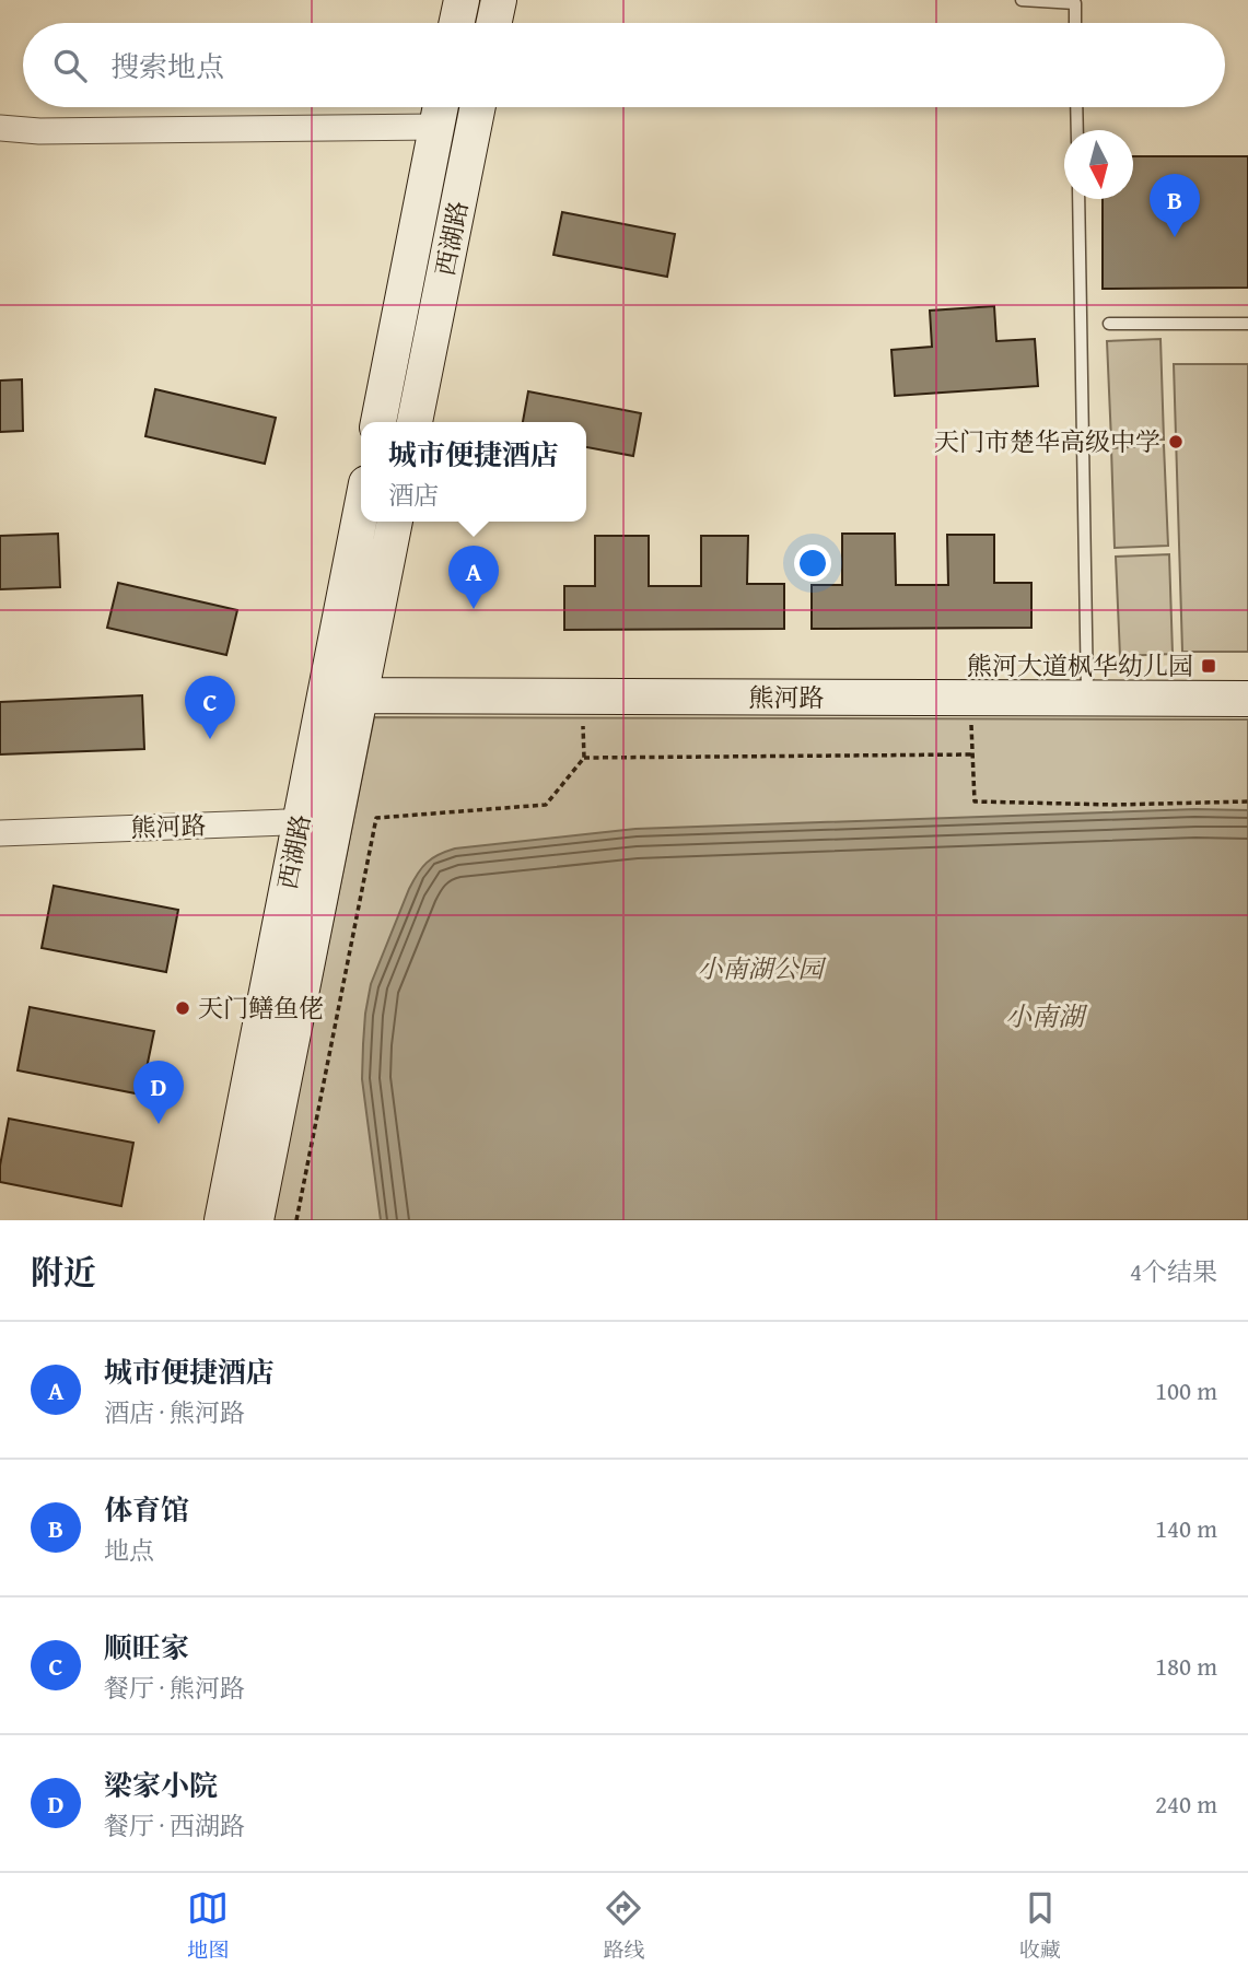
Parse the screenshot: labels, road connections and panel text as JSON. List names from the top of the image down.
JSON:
{
  "streets": {
    "main road": ["西湖路", "熊河路"]
  },
  "crossings": [
    ["西湖路", "熊河路"]
  ],
  "water": ["小南湖"],
  "parks": ["小南湖公园"],
  "places": {
    "other": ["天门市楚华高级中学", "天门鳝鱼佬"],
    "transit": ["熊河大道枫华幼儿园"]
  },
  "north": "bottom",
  "page": {
    "search": "搜索地点",
    "pins": [
      "B",
      "A",
      "C",
      "D"
    ],
    "popup": ["城市便捷酒店", "酒店"],
    "heading": ["附近", "4个结果"],
    "list": [
      {
        "mark": "A",
        "name": "城市便捷酒店",
        "note": "酒店 · 熊河路",
        "value": "100 m"
      },
      {
        "mark": "B",
        "name": "体育馆",
        "note": "地点",
        "value": "140 m"
      },
      {
        "mark": "C",
        "name": "顺旺家",
        "note": "餐厅 · 熊河路",
        "value": "180 m"
      },
      {
        "mark": "D",
        "name": "梁家小院",
        "note": "餐厅 · 西湖路",
        "value": "240 m"
      }
    ],
    "nav": ["地图", "路线", "收藏"]
  }
}
